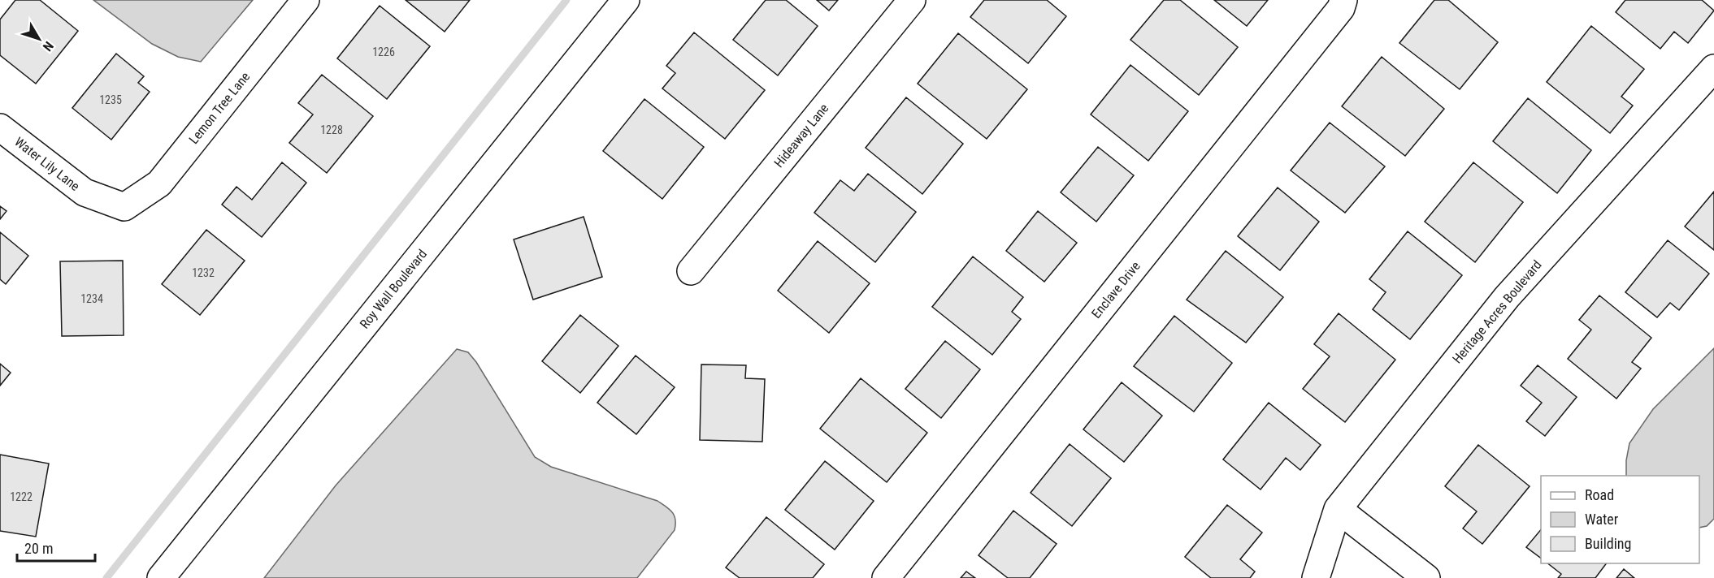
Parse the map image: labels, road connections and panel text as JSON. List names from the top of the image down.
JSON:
{
  "streets": {
    "street": [
      "Lemon Tree Lane",
      "Hideaway Lane",
      "Water Lily Lane",
      "Roy Wall Boulevard",
      "Enclave Drive",
      "Heritage Acres Boulevard"
    ]
  },
  "crossings": [
    ["Lemon Tree Lane", "Water Lily Lane"]
  ],
  "house_numbers": [
    "1226",
    "1235",
    "1228",
    "1232",
    "1234",
    "1222"
  ],
  "legend": ["Road", "Water", "Building"],
  "scale_bar": "20 m",
  "north": "bottom right"
}
